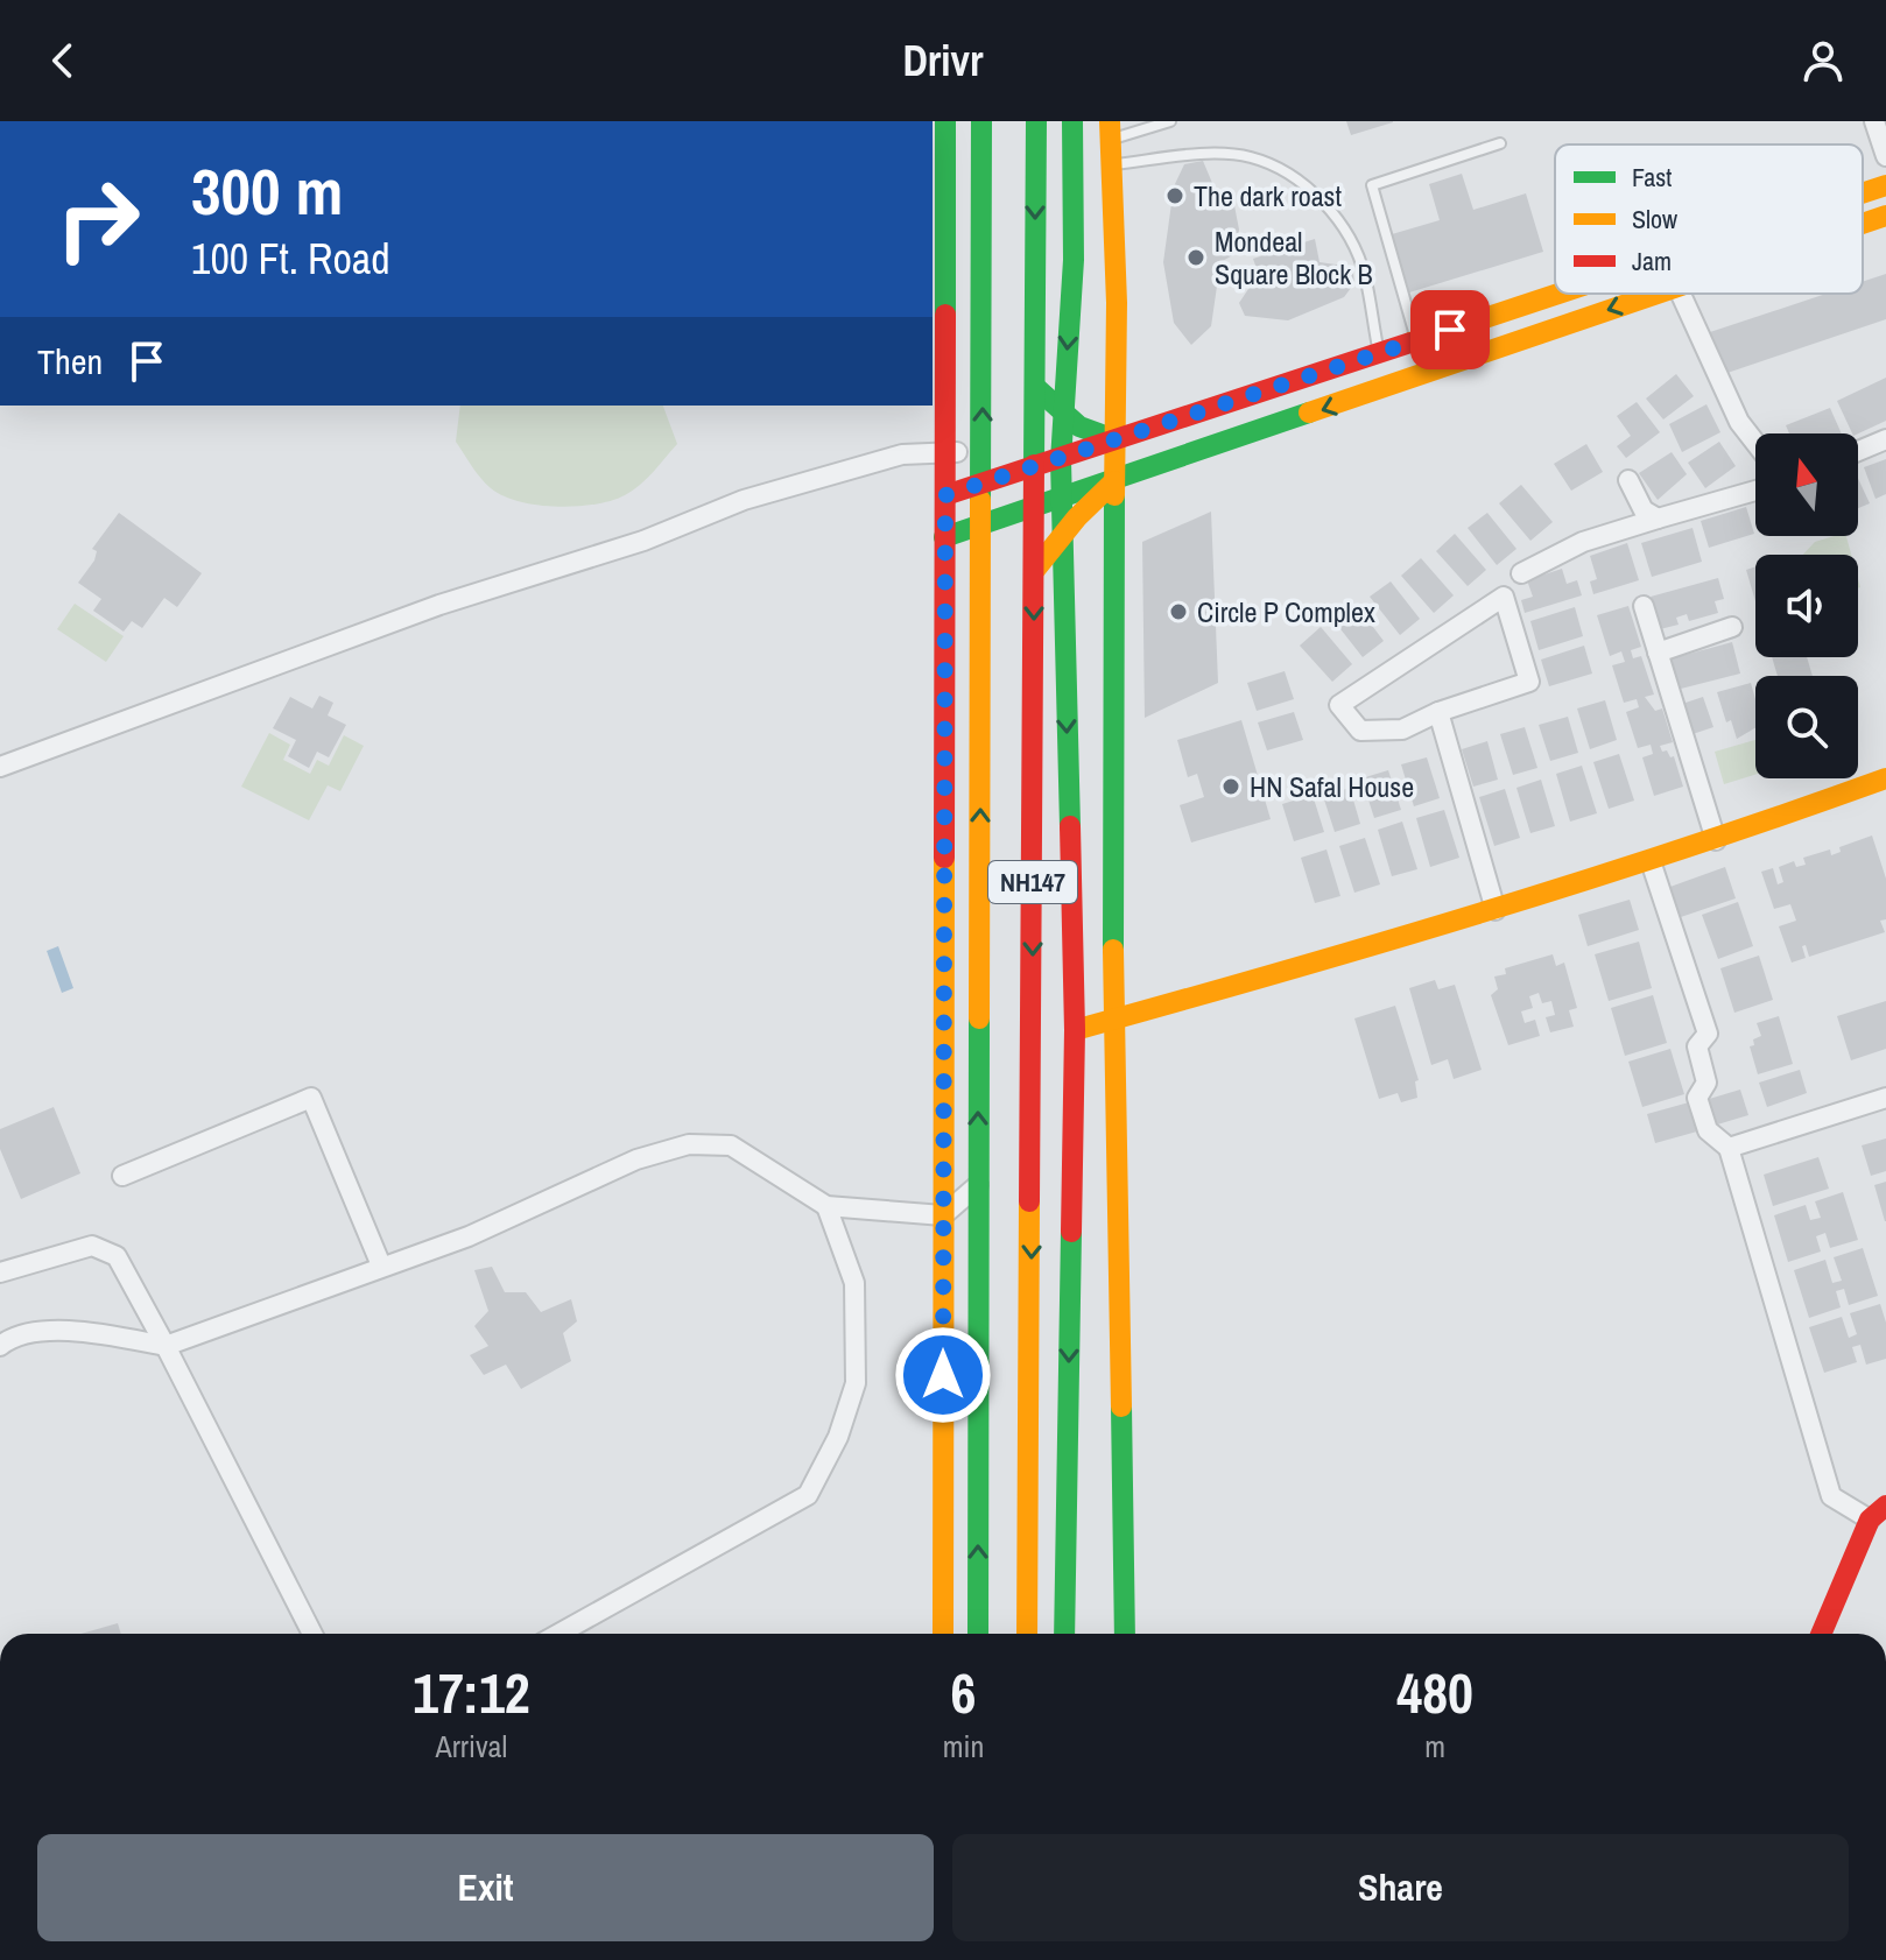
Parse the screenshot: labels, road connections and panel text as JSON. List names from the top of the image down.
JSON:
{
  "streets": {
    "main road": ["NH147"]
  },
  "places": [
    "The dark roast",
    "Mondeal Square Block B",
    "Circle P Complex",
    "HN Safal House"
  ],
  "legend": ["Fast", "Slow", "Jam"],
  "north": "top",
  "page": {
    "header": "Drivr",
    "turn": ["300 m", "100 Ft. Road"],
    "then": "Then",
    "eta": [
      "17:12",
      "Arrival",
      "6",
      "min",
      "480",
      "m"
    ],
    "buttons": ["Exit", "Share"]
  }
}
